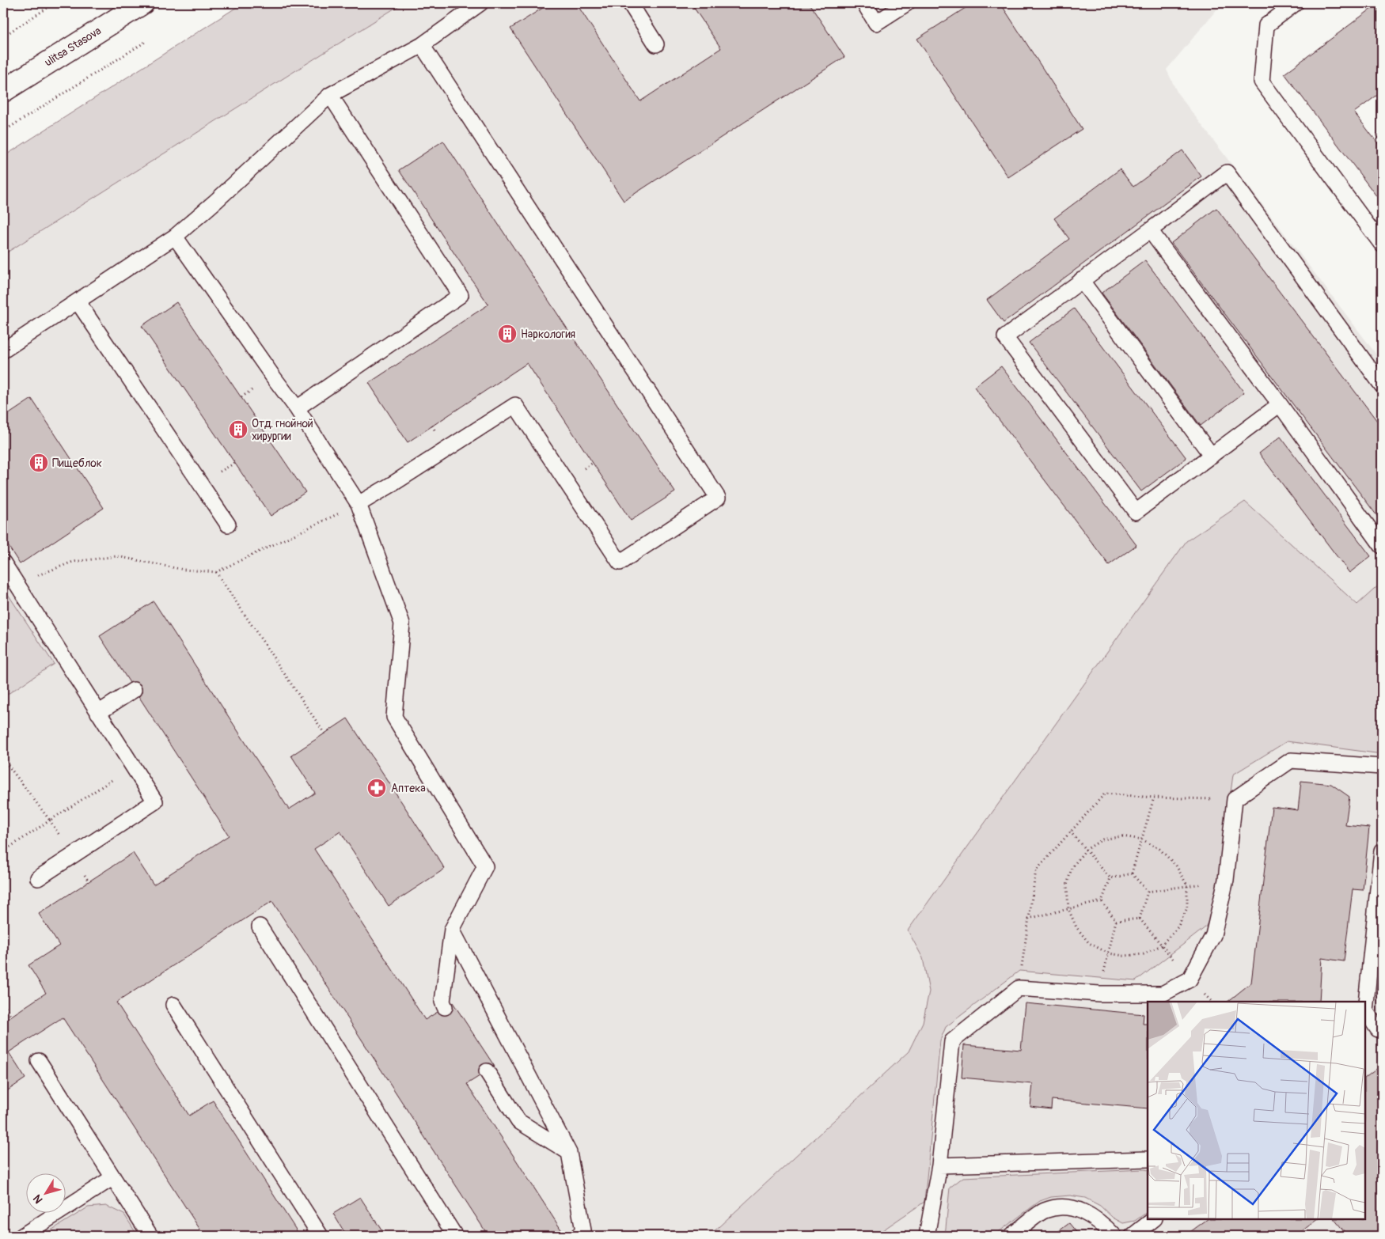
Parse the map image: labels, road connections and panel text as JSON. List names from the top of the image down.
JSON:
{
  "streets": {
    "main road": ["ulitsa Stasova"]
  },
  "places": {
    "building": ["Наркология", "Отд. гнойной хирургии", "Пищеблок"],
    "pharmacy": ["Аптека"]
  },
  "north": "bottom left"
}
